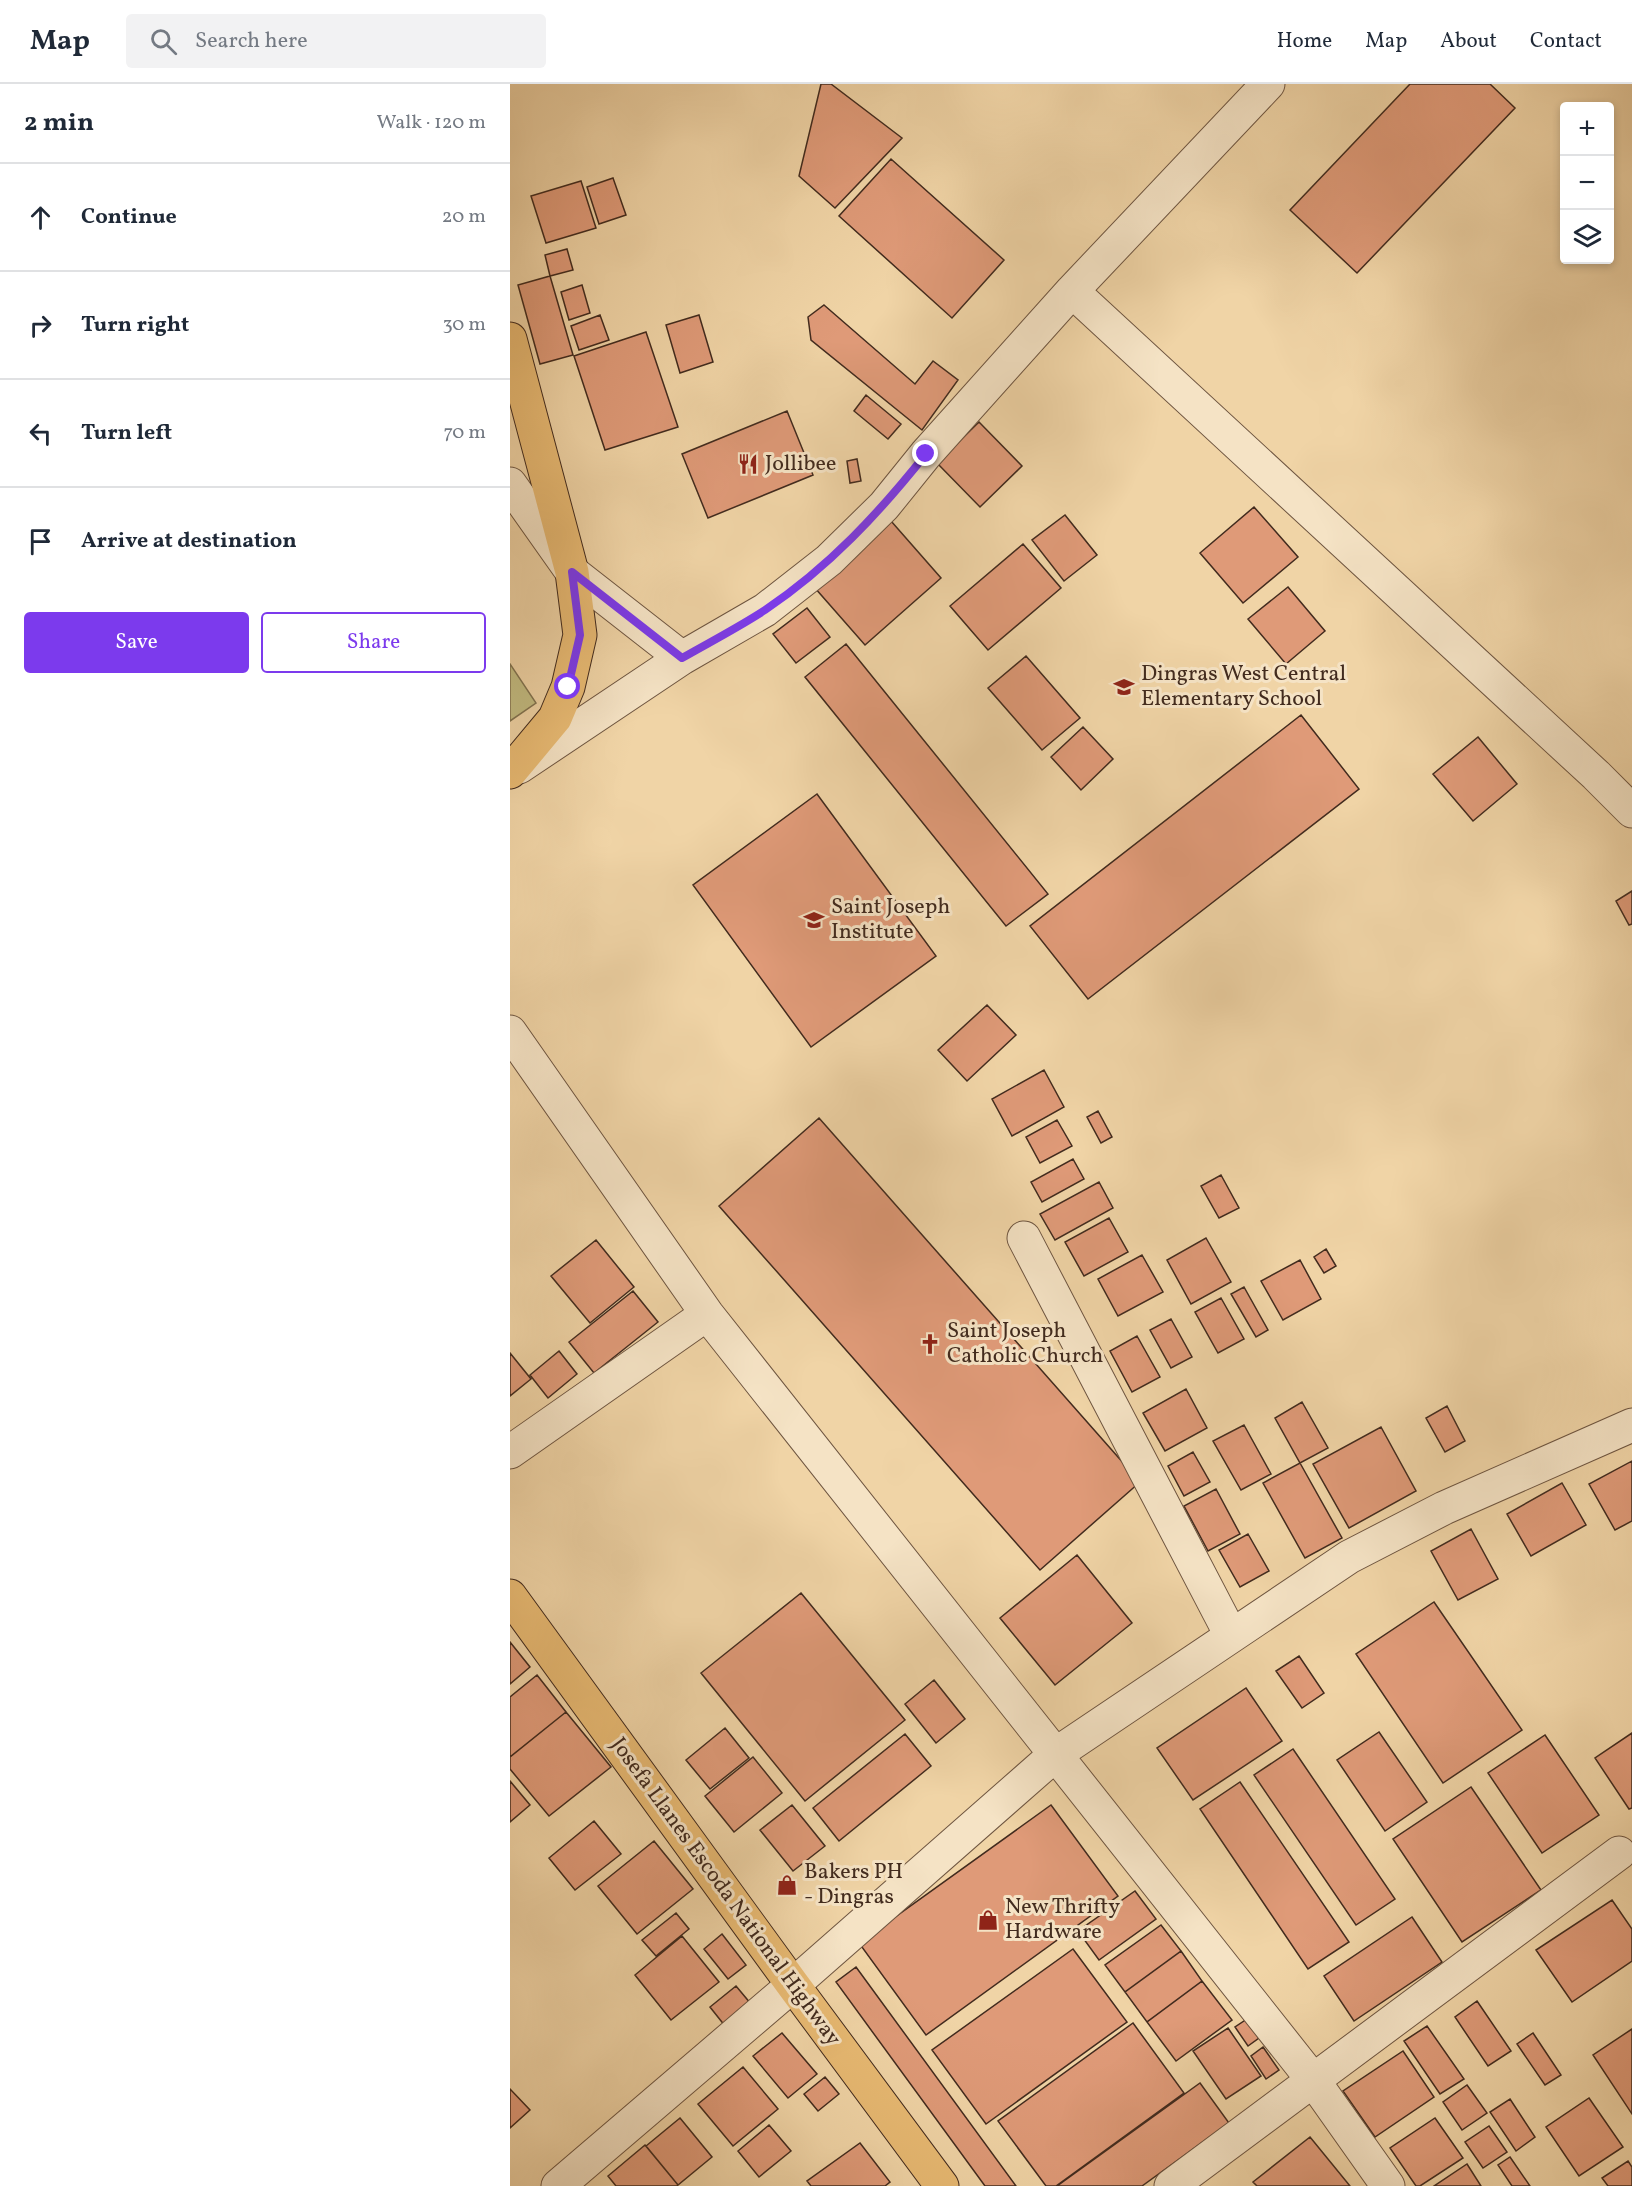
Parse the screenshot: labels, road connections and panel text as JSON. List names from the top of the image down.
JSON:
{
  "streets": {
    "main road": ["Josefa Llanes Escoda National Highway"]
  },
  "places": {
    "restaurant": ["Jollibee"],
    "school or university": ["Dingras West Central Elementary School", "Saint Joseph Institute"],
    "church": ["Saint Joseph Catholic Church"],
    "shop": ["Bakers PH - Dingras", "New Thrifty Hardware"]
  },
  "page": {
    "header": "Map",
    "search": "Search here",
    "nav": [
      "Home",
      "Map",
      "About",
      "Contact"
    ],
    "heading": ["2 min", "Walk · 120 m"],
    "map_buttons": ["+", "−"],
    "list": [
      ["Continue", "20 m"],
      ["Turn right", "30 m"],
      ["Turn left", "70 m"],
      "Arrive at destination"
    ],
    "buttons": ["Save", "Share"]
  }
}
